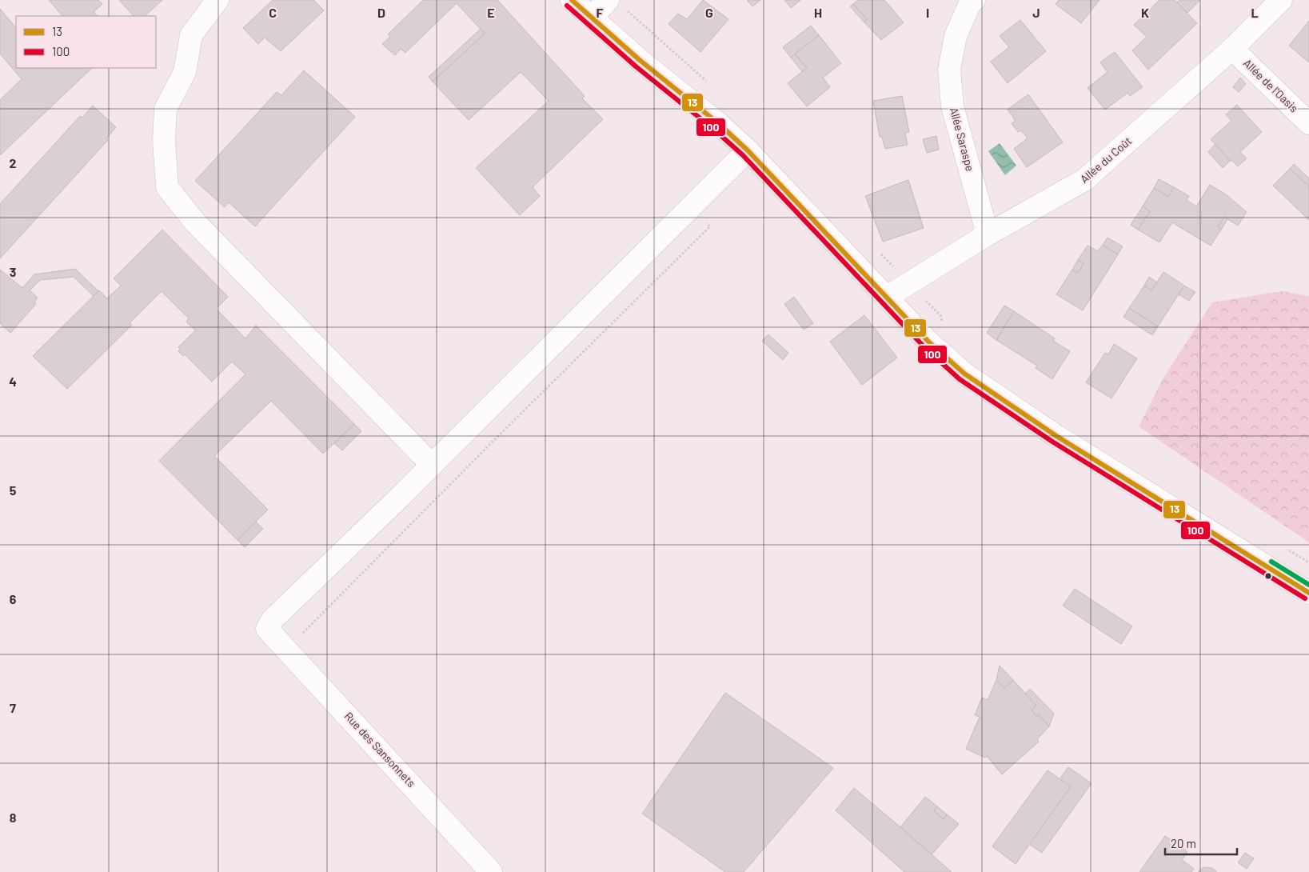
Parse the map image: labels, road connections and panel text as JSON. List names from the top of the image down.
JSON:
{
  "streets": {
    "street": [
      "Allée de l'Oasis",
      "Allée Saraspe",
      "Allée du Coût",
      "Rue des Sansonnets"
    ]
  },
  "crossings": [
    ["Allée de l'Oasis", "Allée du Coût"],
    ["Allée Saraspe", "Allée du Coût"]
  ],
  "lines": ["transit line 13", "transit line 100"],
  "legend": ["13", "100"],
  "scale_bar": "20 m",
  "grid": {
    "columns": [
      "C",
      "D",
      "E",
      "F",
      "G",
      "H",
      "I",
      "J",
      "K",
      "L"
    ],
    "rows": [
      "2",
      "3",
      "4",
      "5",
      "6",
      "7",
      "8"
    ]
  }
}
